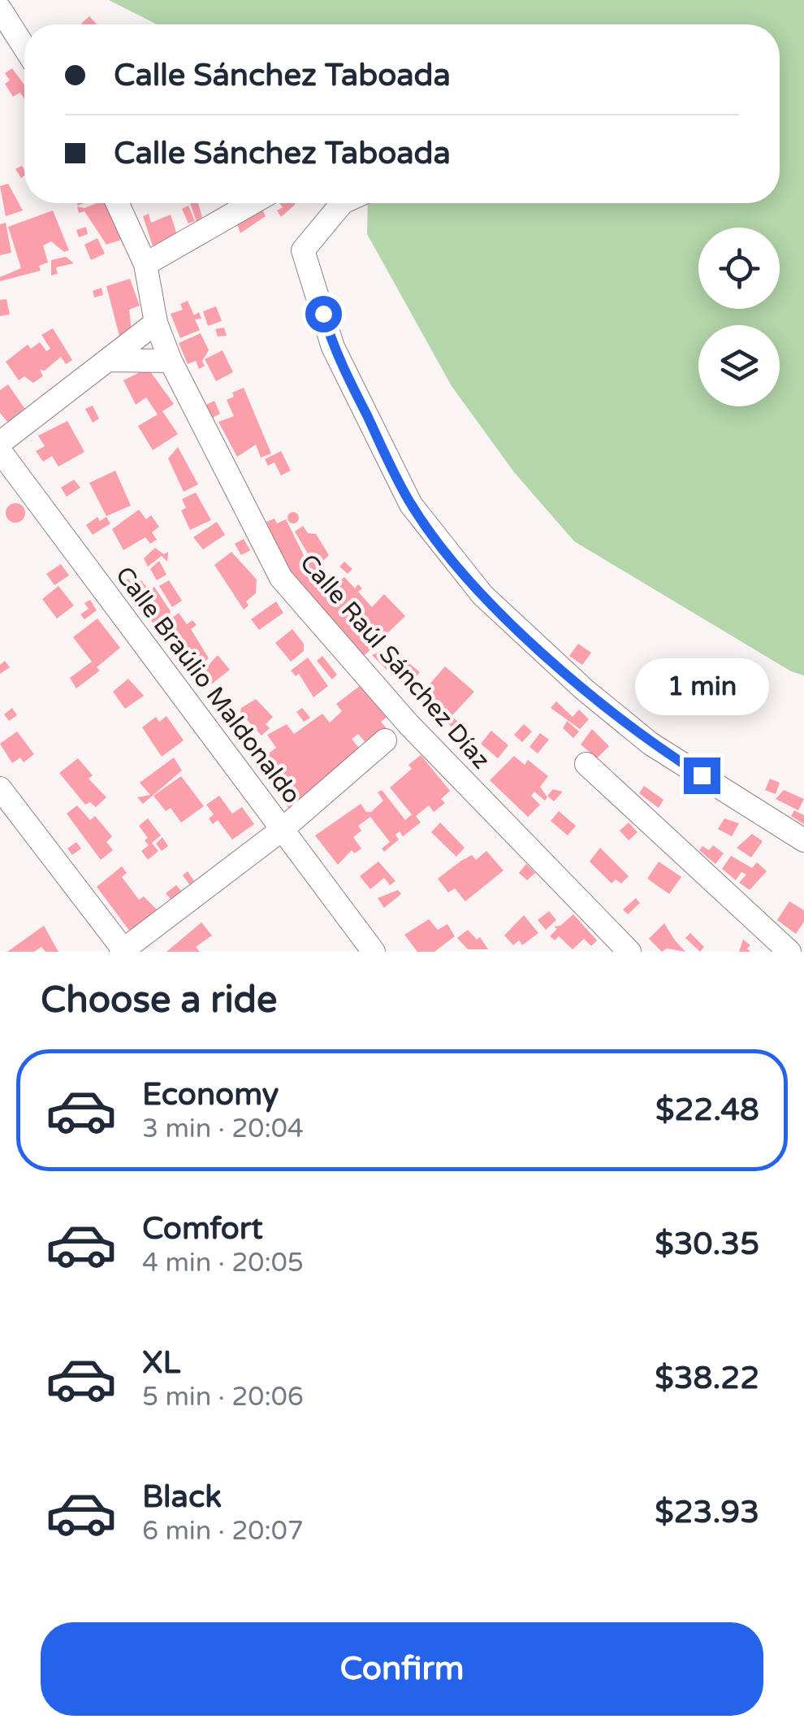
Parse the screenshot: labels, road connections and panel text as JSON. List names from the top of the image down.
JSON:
{
  "streets": {
    "street": ["Calle Raúl Sánchez Díaz", "Calle Braúlio Maldonaldo"]
  },
  "page": {
    "banner": ["Calle Sánchez Taboada", "Calle Sánchez Taboada"],
    "bubble": "1 min",
    "heading": "Choose a ride",
    "list": [
      {
        "name": "Economy",
        "note": "3 min · 20:04",
        "value": "$22.48"
      },
      {
        "name": "Comfort",
        "note": "4 min · 20:05",
        "value": "$30.35"
      },
      {
        "name": "XL",
        "note": "5 min · 20:06",
        "value": "$38.22"
      },
      {
        "name": "Black",
        "note": "6 min · 20:07",
        "value": "$23.93"
      }
    ],
    "buttons": "Confirm"
  }
}
